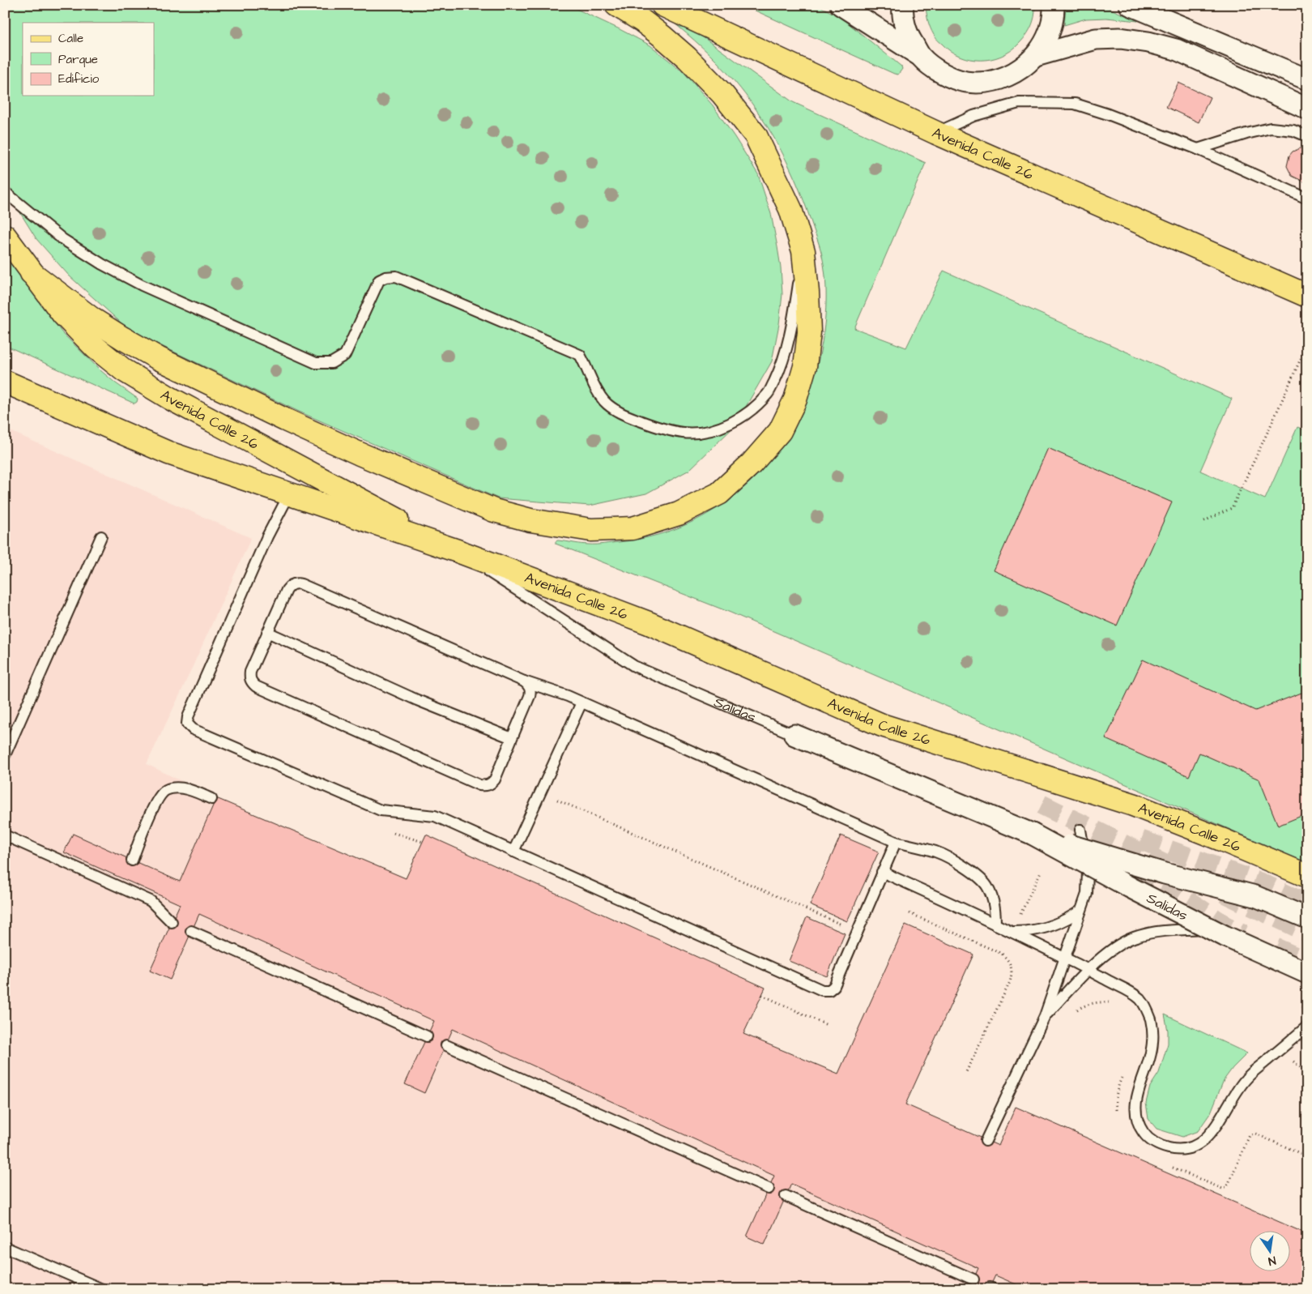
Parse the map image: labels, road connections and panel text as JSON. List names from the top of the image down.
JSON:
{
  "streets": {
    "main road": ["Avenida Calle 26"],
    "street": ["Salidas"]
  },
  "crossings": [
    ["Avenida Calle 26", "Salidas"]
  ],
  "legend": ["Calle", "Parque", "Edificio"],
  "north": "bottom"
}
